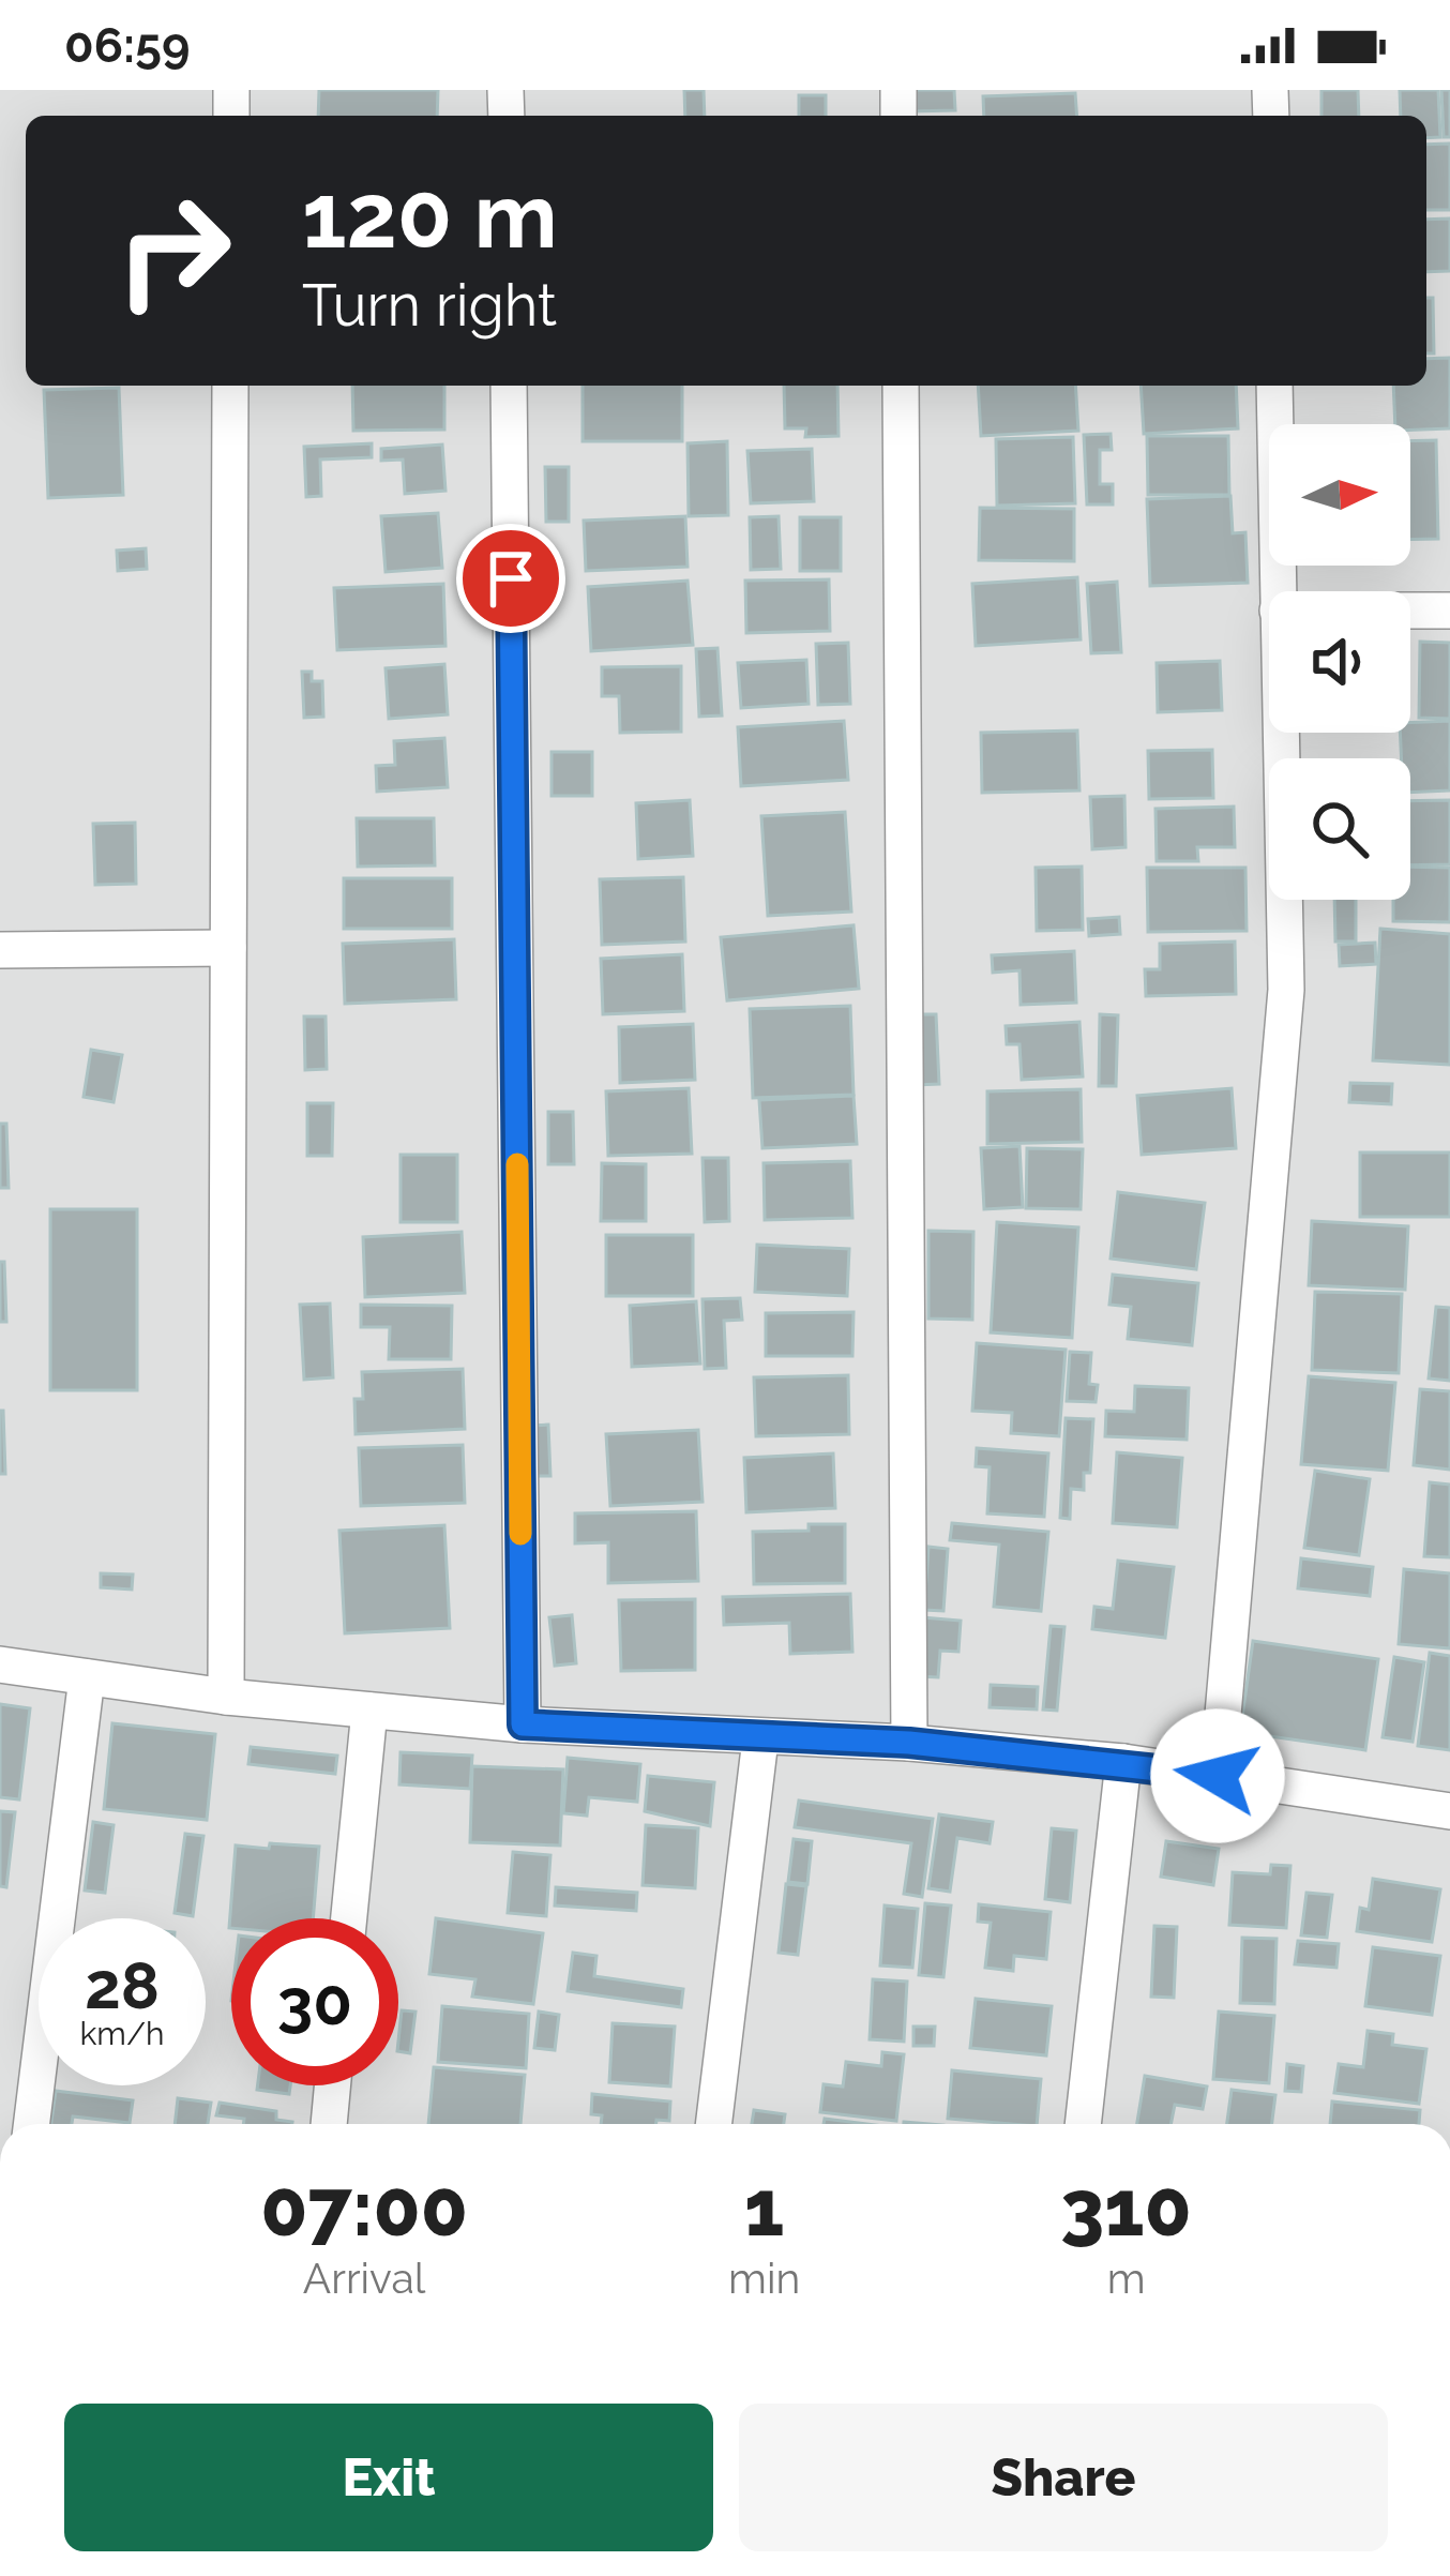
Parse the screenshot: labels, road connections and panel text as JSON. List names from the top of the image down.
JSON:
{
  "north": "right",
  "page": {
    "status": "06:59",
    "turn": ["120 m", "Turn right"],
    "speed": "28 km/h",
    "limit": "30",
    "eta": [
      "07:00",
      "Arrival",
      "1",
      "min",
      "310",
      "m"
    ],
    "buttons": ["Exit", "Share"]
  }
}
